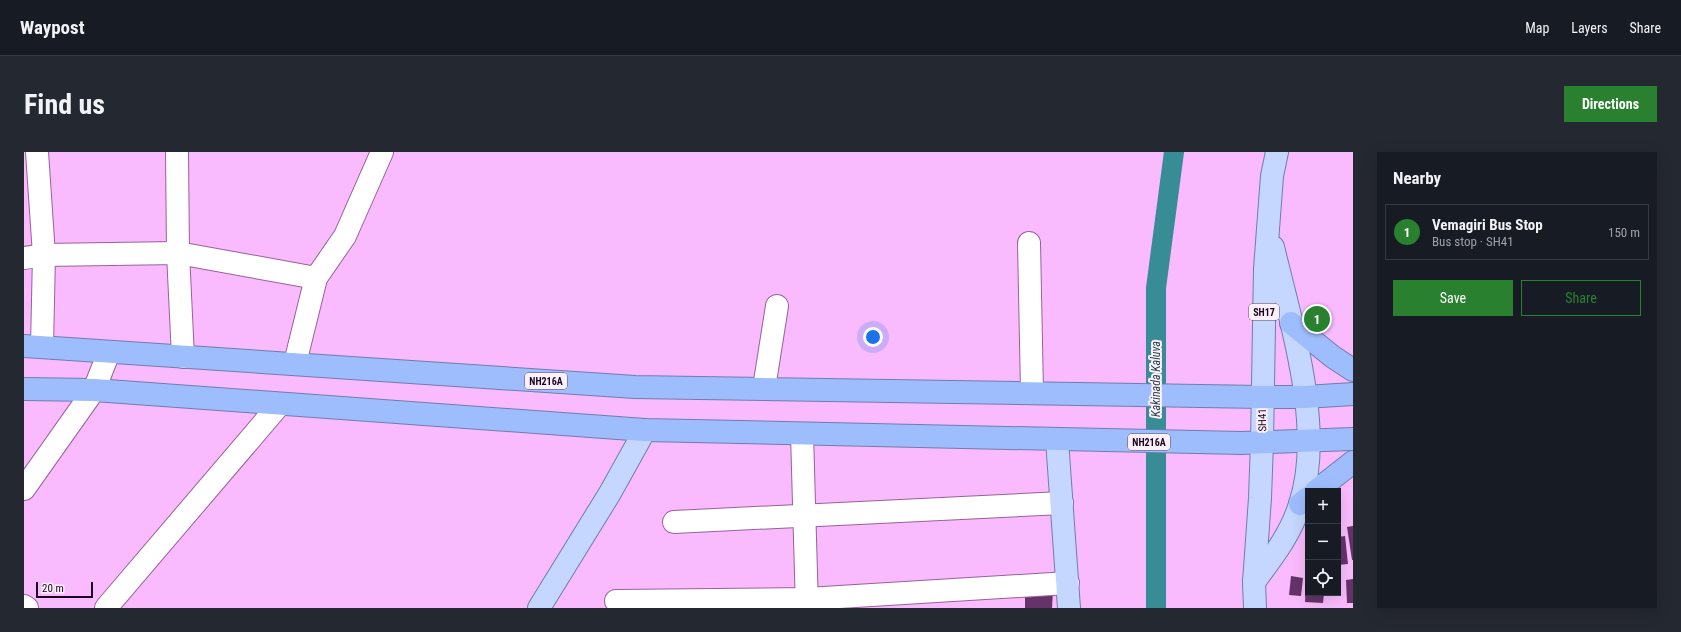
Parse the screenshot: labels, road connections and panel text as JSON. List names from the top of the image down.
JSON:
{
  "streets": {
    "highway": ["NH216A"],
    "main road": ["SH17", "SH41"]
  },
  "crossings": [
    ["SH17", "NH216A"],
    ["SH17", "SH41"],
    ["NH216A", "SH41"]
  ],
  "water": ["Kakinada Kaluva"],
  "scale_bar": "20 m",
  "page": {
    "header": "Waypost",
    "nav": ["Map", "Layers", "Share"],
    "buttons": [
      "Directions",
      ["Save", "Share"]
    ],
    "title": "Find us",
    "heading": "Nearby",
    "list": [
      {
        "mark": "1",
        "name": "Vemagiri Bus Stop",
        "note": "Bus stop · SH41",
        "value": "150 m"
      }
    ],
    "pins": "1",
    "map_buttons": ["+", "−"],
    "scale": "20 m"
  }
}
